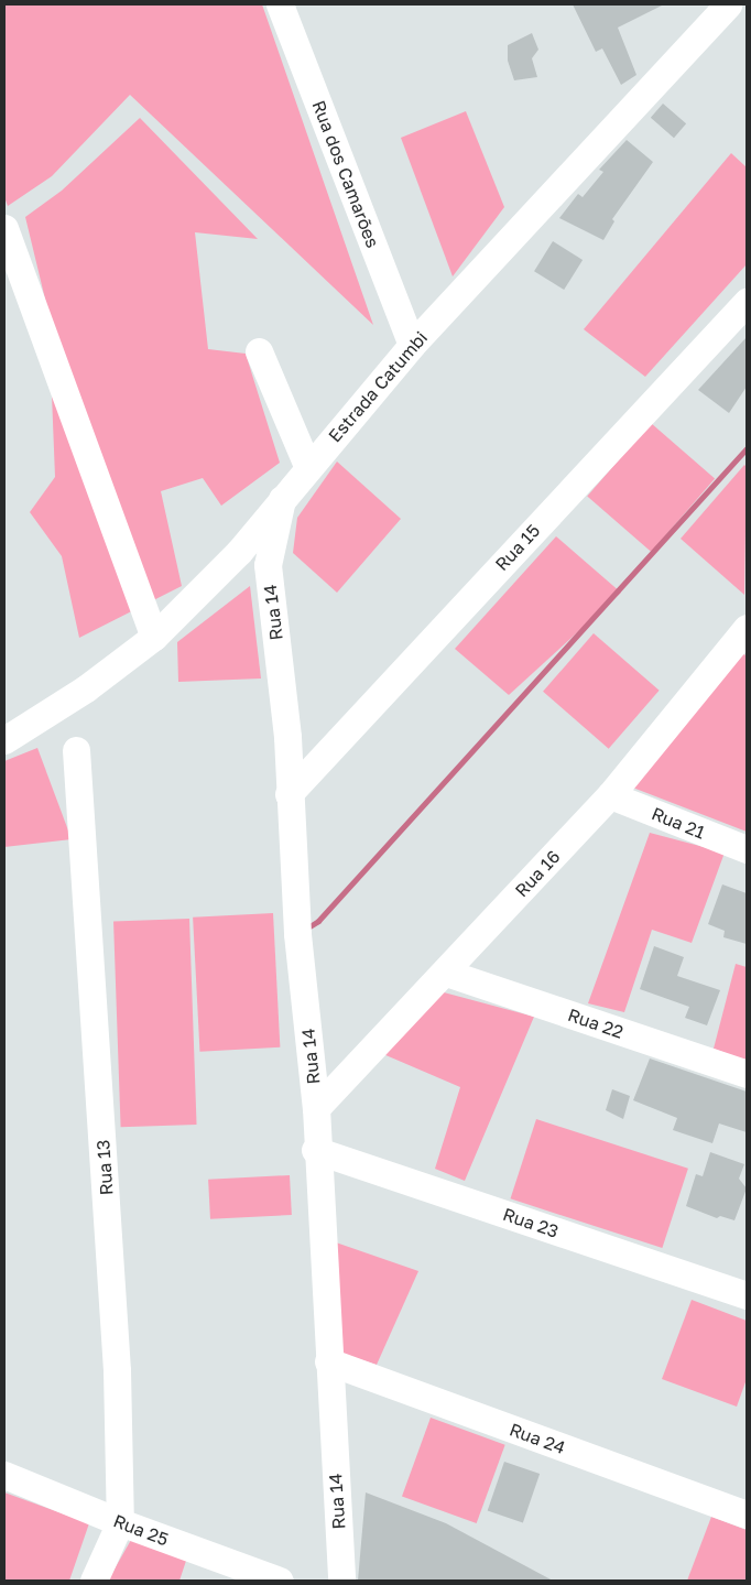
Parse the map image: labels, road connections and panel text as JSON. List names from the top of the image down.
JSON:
{
  "streets": {
    "street": [
      "Rua dos Camarões",
      "Estrada Catumbi",
      "Rua 15",
      "Rua 14",
      "Rua 21",
      "Rua 16",
      "Rua 22",
      "Rua 13",
      "Rua 23",
      "Rua 24",
      "Rua 25"
    ]
  },
  "crossings": [
    ["Rua dos Camarões", "Estrada Catumbi"],
    ["Estrada Catumbi", "Rua 14"],
    ["Rua 15", "Rua 14"],
    ["Rua 14", "Rua 16"],
    ["Rua 14", "Rua 23"],
    ["Rua 14", "Rua 24"],
    ["Rua 21", "Rua 16"],
    ["Rua 16", "Rua 22"],
    ["Rua 13", "Rua 25"]
  ]
}
